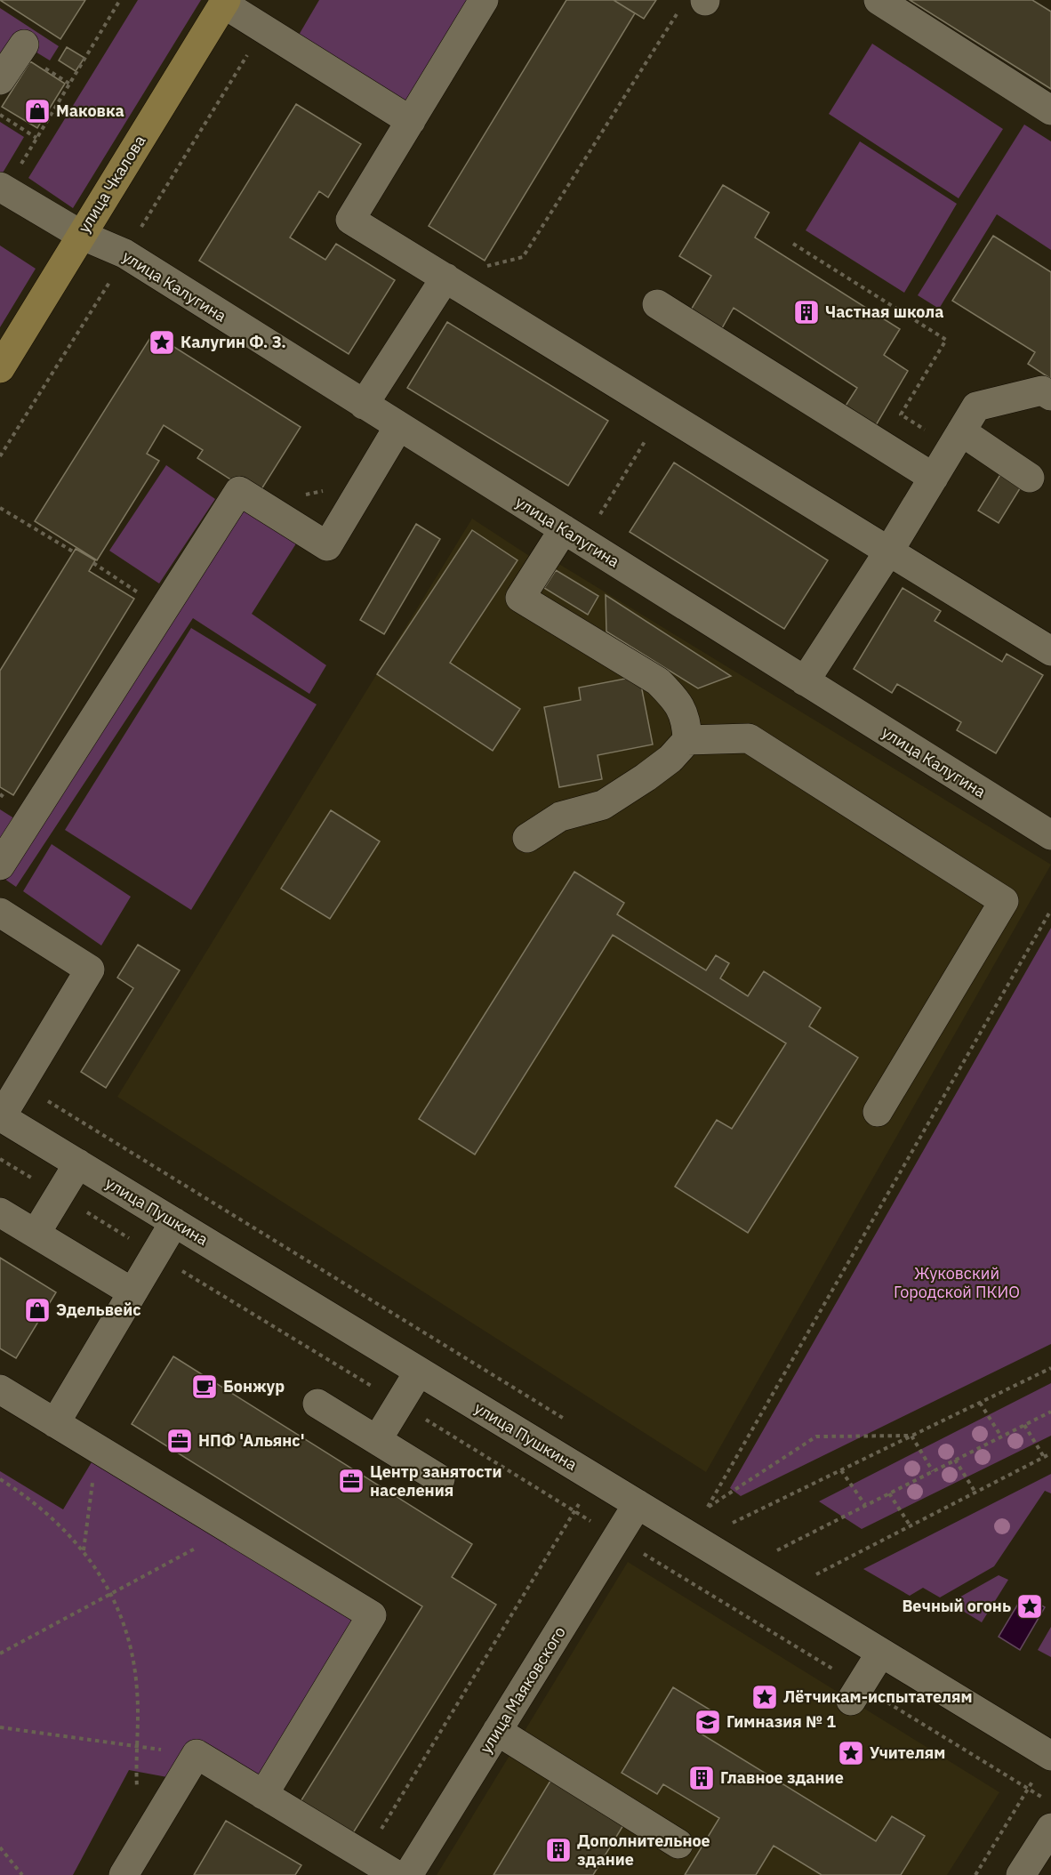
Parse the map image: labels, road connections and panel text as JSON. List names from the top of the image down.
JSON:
{
  "streets": {
    "main road": ["улица Чкалова"],
    "street": ["улица Калугина", "улица Пушкина", "улица Маяковского"]
  },
  "crossings": [
    ["улица Чкалова", "улица Калугина"],
    ["улица Пушкина", "улица Маяковского"]
  ],
  "parks": ["Жуковский Городской ПКИО"],
  "places": {
    "shop": ["Маковка", "Эдельвейс"],
    "building": ["Частная школа", "Главное здание", "Дополнительное здание"],
    "place": [
      "Калугин Ф. З.",
      "Вечный огонь",
      "Лётчикам-испытателям",
      "Учителям"
    ],
    "cafe": ["Бонжур"],
    "office": ["НПФ 'Альянс'", "Центр занятости населения"],
    "school or university": ["Гимназия № 1"]
  }
}
